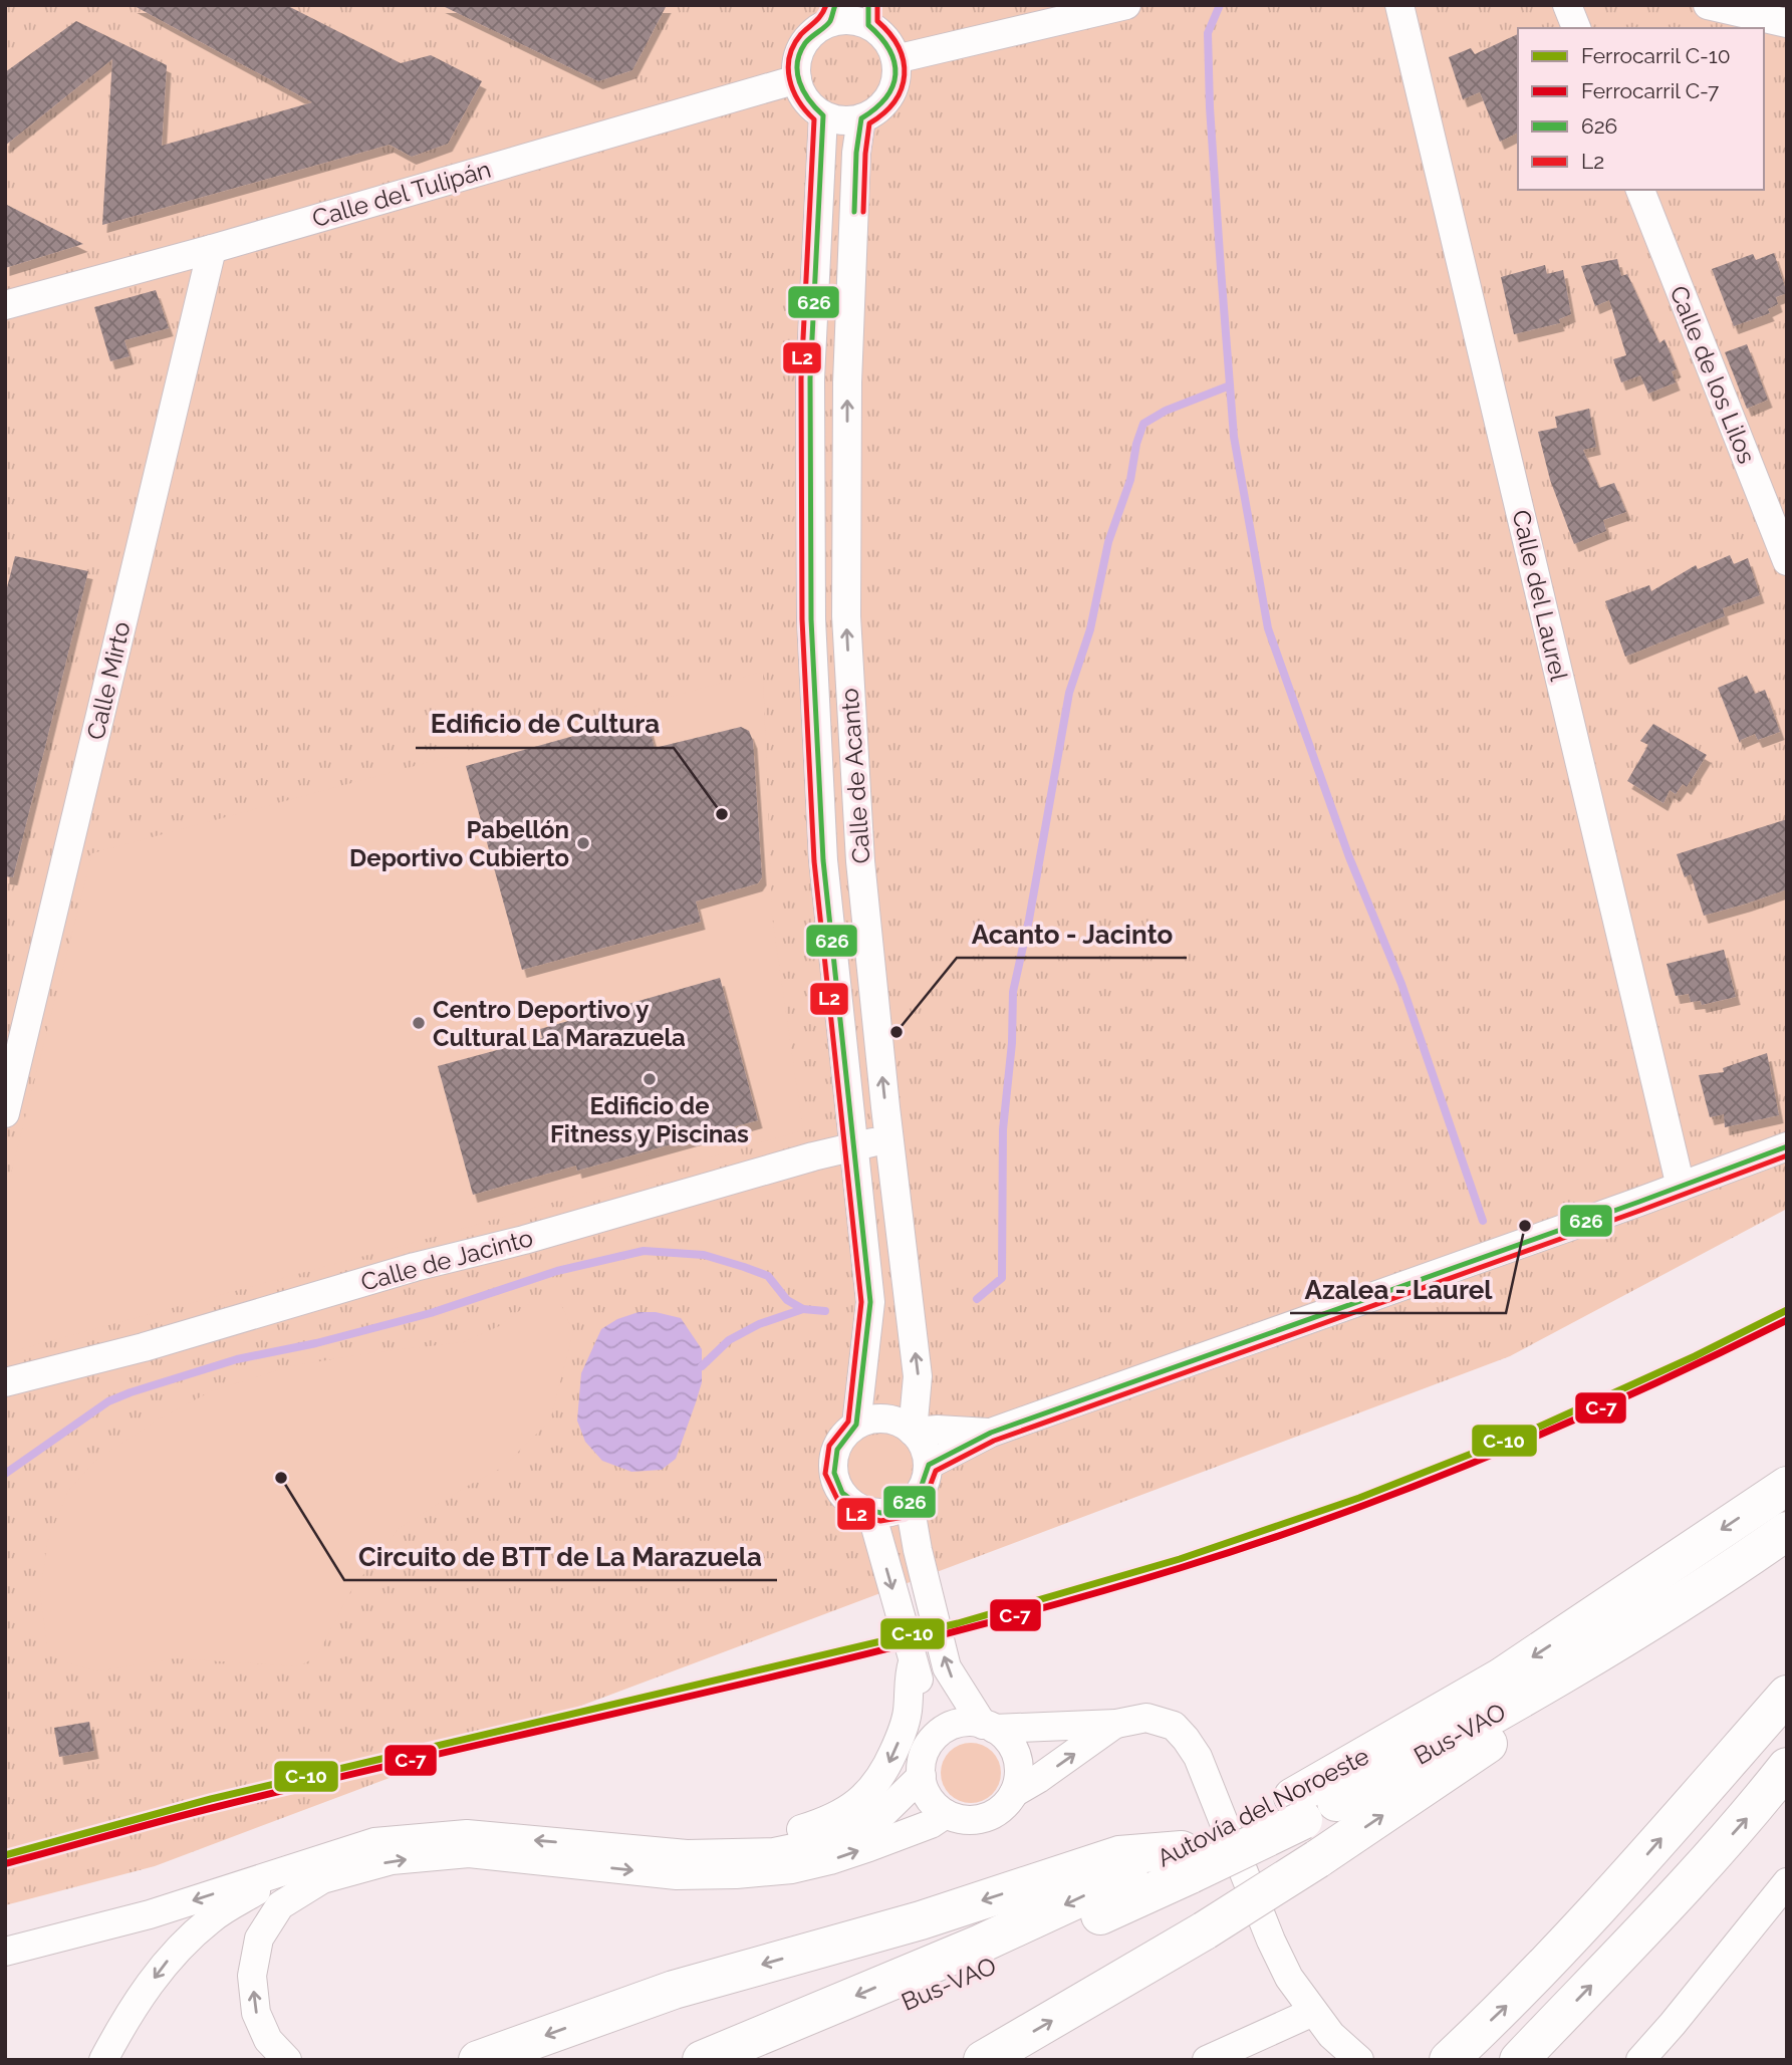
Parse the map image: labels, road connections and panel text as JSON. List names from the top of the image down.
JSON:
{
  "streets": {
    "highway": ["Bus-VAO", "Autovía del Noroeste"],
    "street": [
      "Calle del Tulipán",
      "Calle de los Lilos",
      "Calle del Laurel",
      "Calle Mirto",
      "Calle de Acanto",
      "Calle de Jacinto"
    ]
  },
  "crossings": [
    ["Calle del Tulipán", "Calle Mirto"],
    ["Calle del Tulipán", "Calle de Acanto"],
    ["Calle de Acanto", "Calle de Jacinto"],
    ["Bus-VAO", "Autovía del Noroeste"]
  ],
  "places": [
    "Edificio de Cultura",
    "Pabellón Deportivo Cubierto",
    "Centro Deportivo y Cultural La Marazuela",
    "Acanto - Jacinto",
    "Edificio de Fitness y Piscinas",
    "Azalea - Laurel",
    "Circuito de BTT de La Marazuela"
  ],
  "lines": [
    "transit line 626",
    "transit line L2",
    "rail line C-10",
    "rail line C-7"
  ],
  "legend": [
    "Ferrocarril C-10",
    "Ferrocarril C-7",
    "626",
    "L2"
  ]
}
